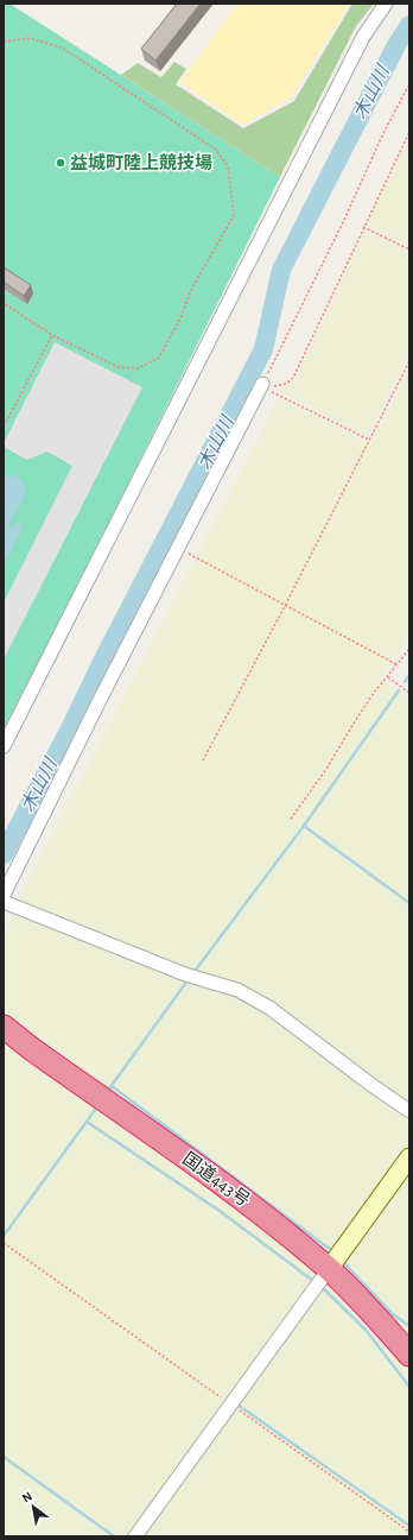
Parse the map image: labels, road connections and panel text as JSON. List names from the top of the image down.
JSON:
{
  "streets": {
    "highway": ["国道443号"]
  },
  "water": ["木山川"],
  "places": ["益城町陸上競技場"],
  "north": "top left"
}
